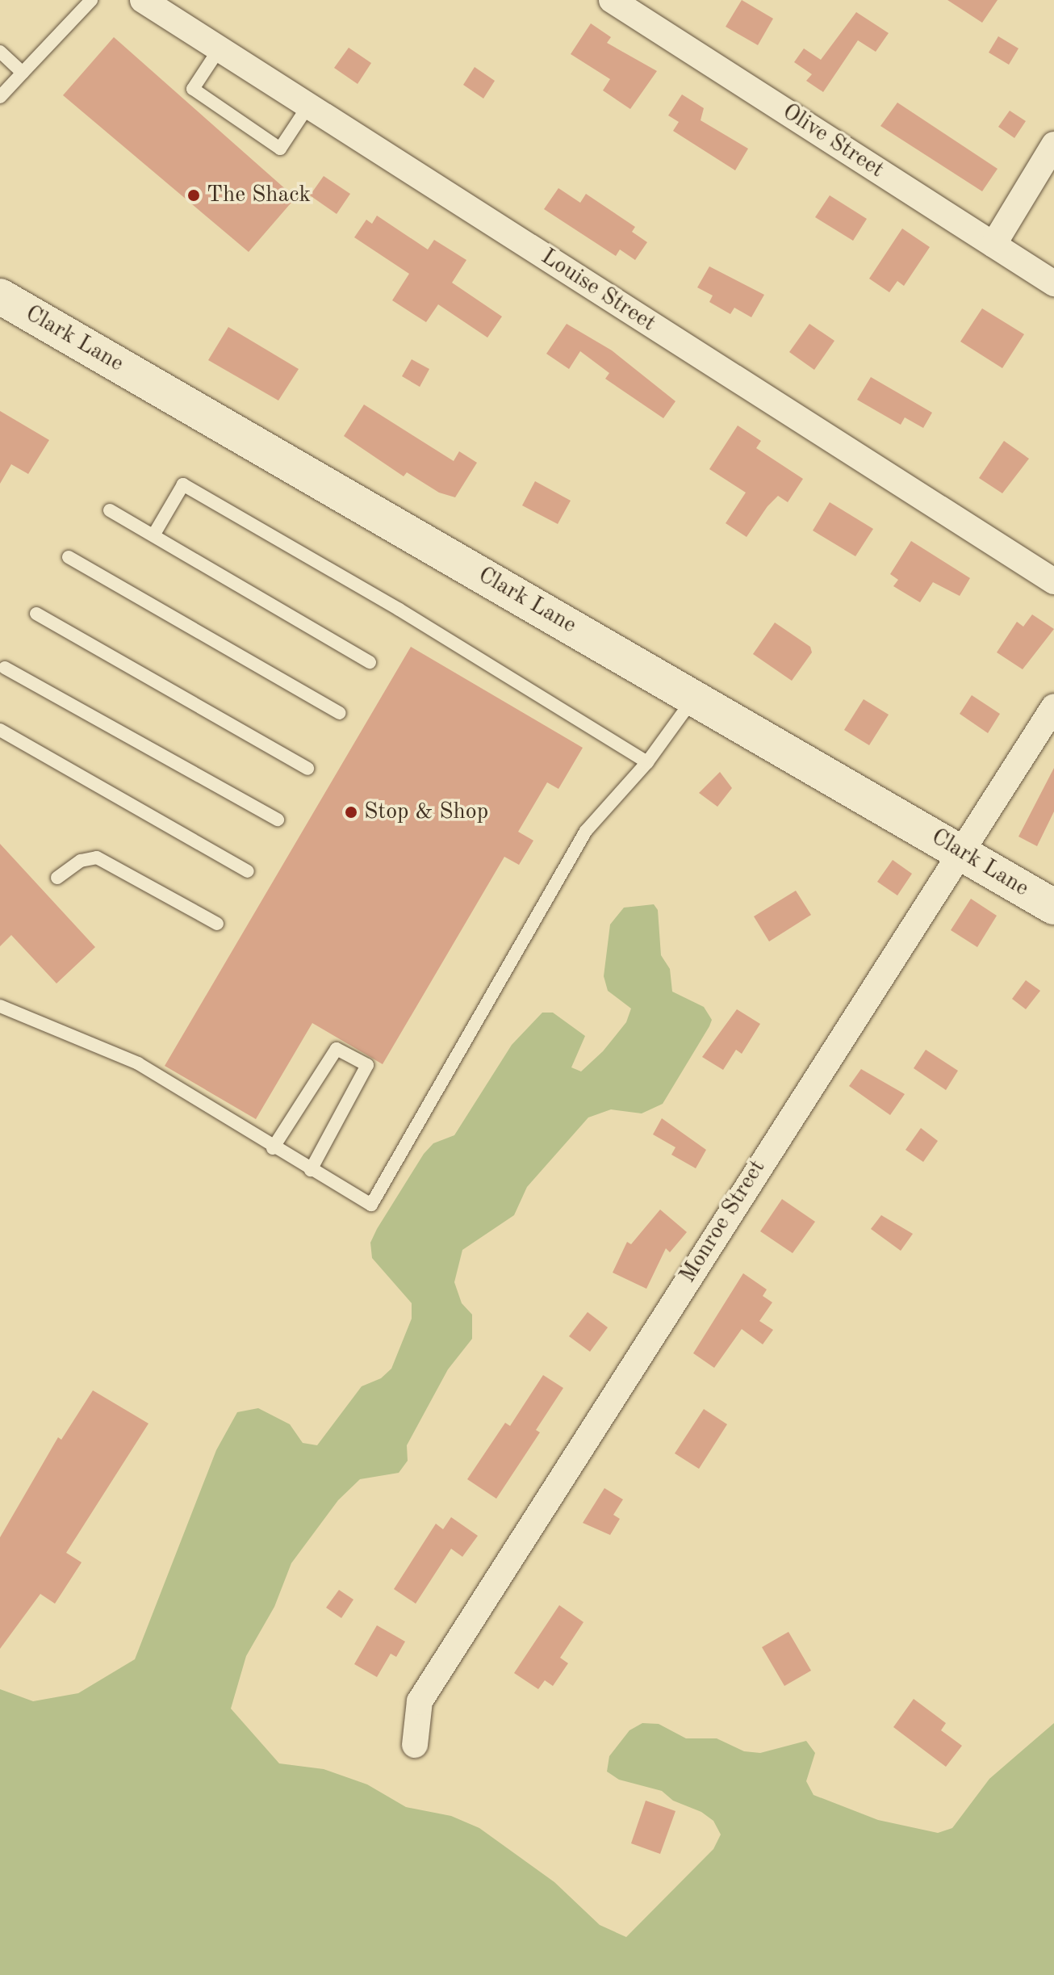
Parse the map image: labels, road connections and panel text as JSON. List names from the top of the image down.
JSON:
{
  "streets": {
    "main road": ["Clark Lane"],
    "street": ["Olive Street", "Louise Street", "Monroe Street"]
  },
  "crossings": [
    ["Clark Lane", "Monroe Street"]
  ],
  "places": ["The Shack", "Stop & Shop"]
}
